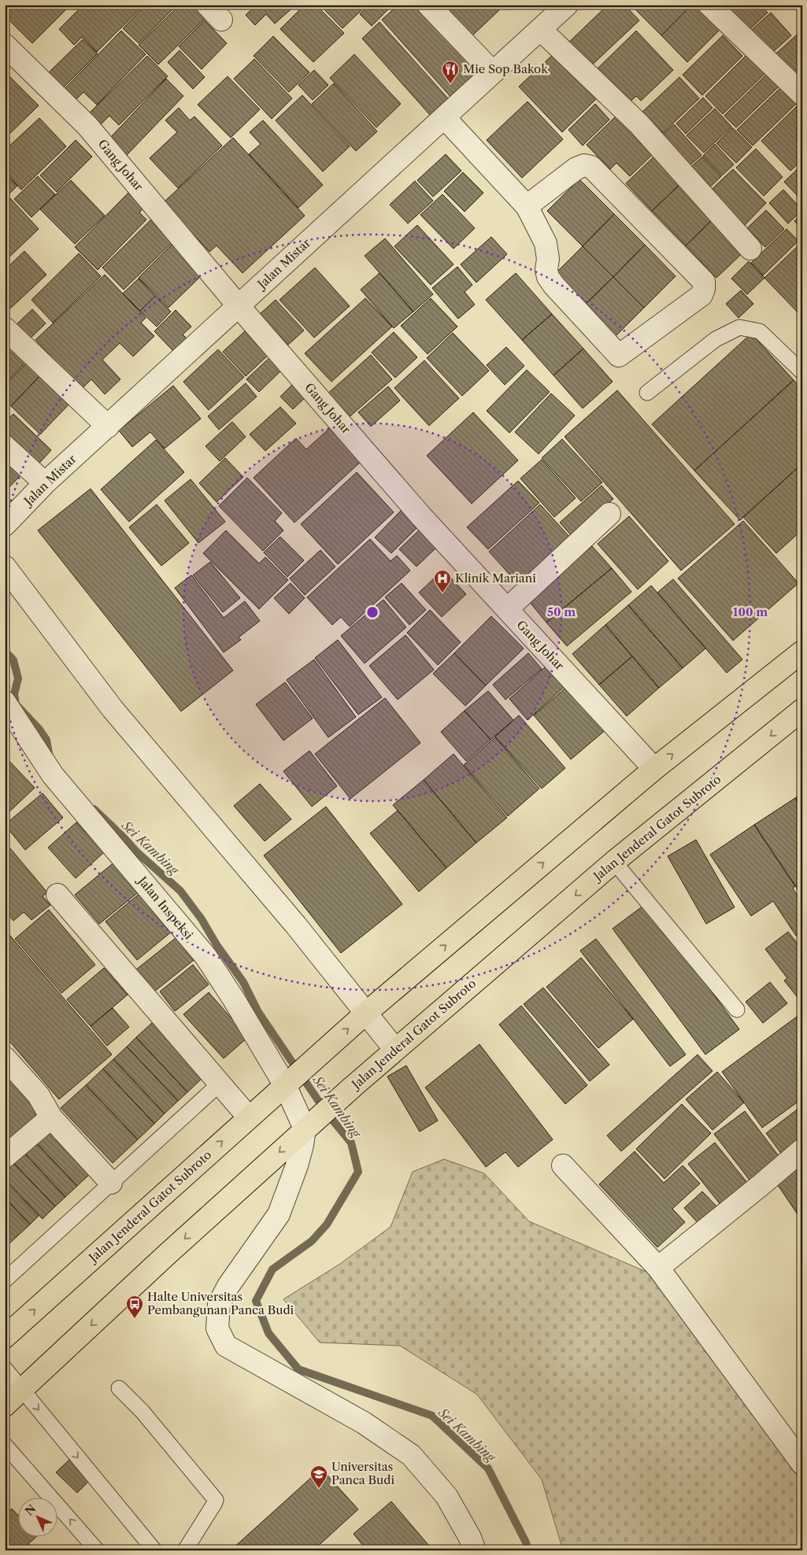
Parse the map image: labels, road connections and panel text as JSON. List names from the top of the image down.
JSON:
{
  "streets": {
    "main road": ["Jalan Jenderal Gatot Subroto"],
    "street": ["Gang Johar", "Jalan Mistar", "Jalan Inspeksi"]
  },
  "crossings": [
    ["Gang Johar", "Jalan Mistar"],
    ["Gang Johar", "Jalan Jenderal Gatot Subroto"],
    ["Jalan Jenderal Gatot Subroto", "Jalan Inspeksi"]
  ],
  "water": ["Sei Kambing"],
  "places": {
    "restaurant": ["Mie Sop Bakok"],
    "hospital": ["Klinik Mariani"],
    "bus stop": ["Halte Universitas Pembangunan Panca Budi"],
    "school or university": ["Universitas Panca Budi"]
  },
  "north": "top left",
  "rings": ["50 m", "100 m"]
}
